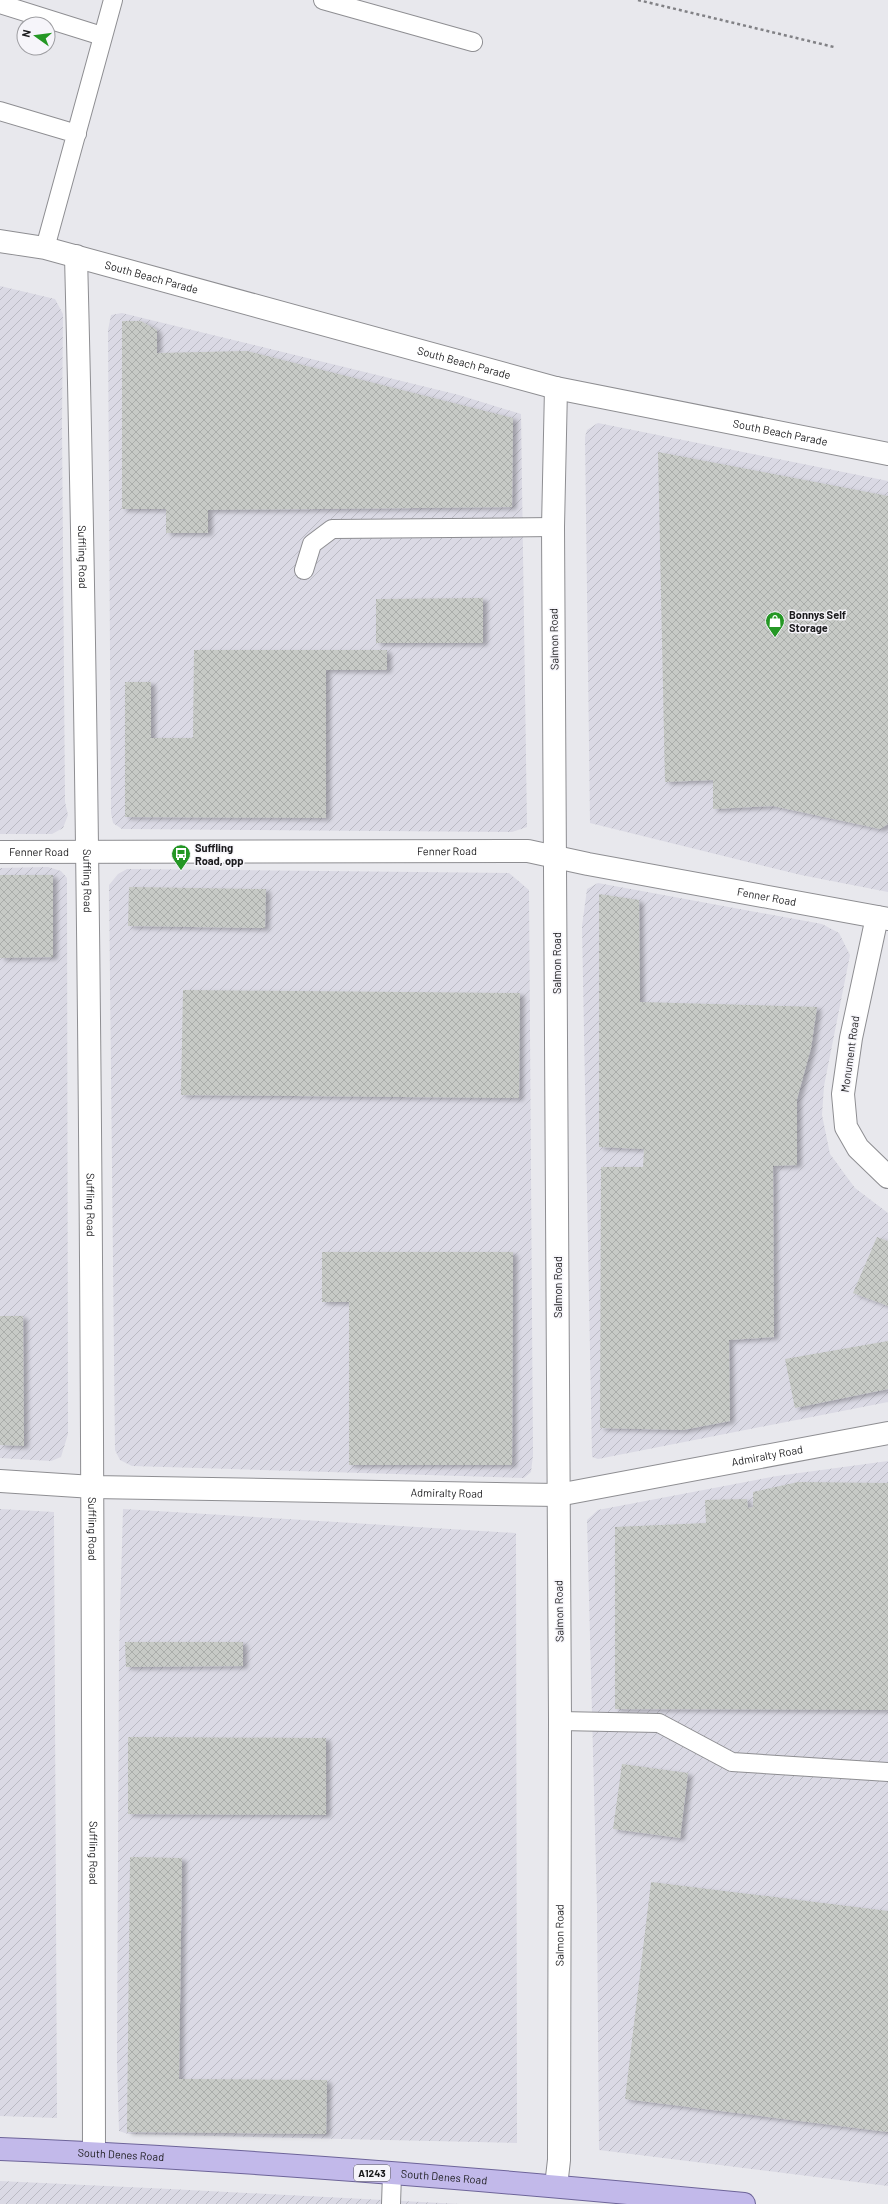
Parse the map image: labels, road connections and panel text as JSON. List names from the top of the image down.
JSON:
{
  "streets": {
    "main road": ["South Denes Road", "A1243"],
    "street": [
      "South Beach Parade",
      "Suffling Road",
      "Salmon Road",
      "Fenner Road",
      "Monument Road",
      "Admiralty Road"
    ]
  },
  "crossings": [
    ["South Beach Parade", "Suffling Road"],
    ["South Beach Parade", "Salmon Road"],
    ["Suffling Road", "Fenner Road"],
    ["Suffling Road", "Admiralty Road"],
    ["Suffling Road", "South Denes Road"],
    ["Salmon Road", "Fenner Road"],
    ["Salmon Road", "Admiralty Road"],
    ["Salmon Road", "South Denes Road"],
    ["Fenner Road", "Monument Road"]
  ],
  "places": {
    "shop": ["Bonnys Self Storage"],
    "bus stop": ["Suffling Road, opp"]
  },
  "north": "left"
}
